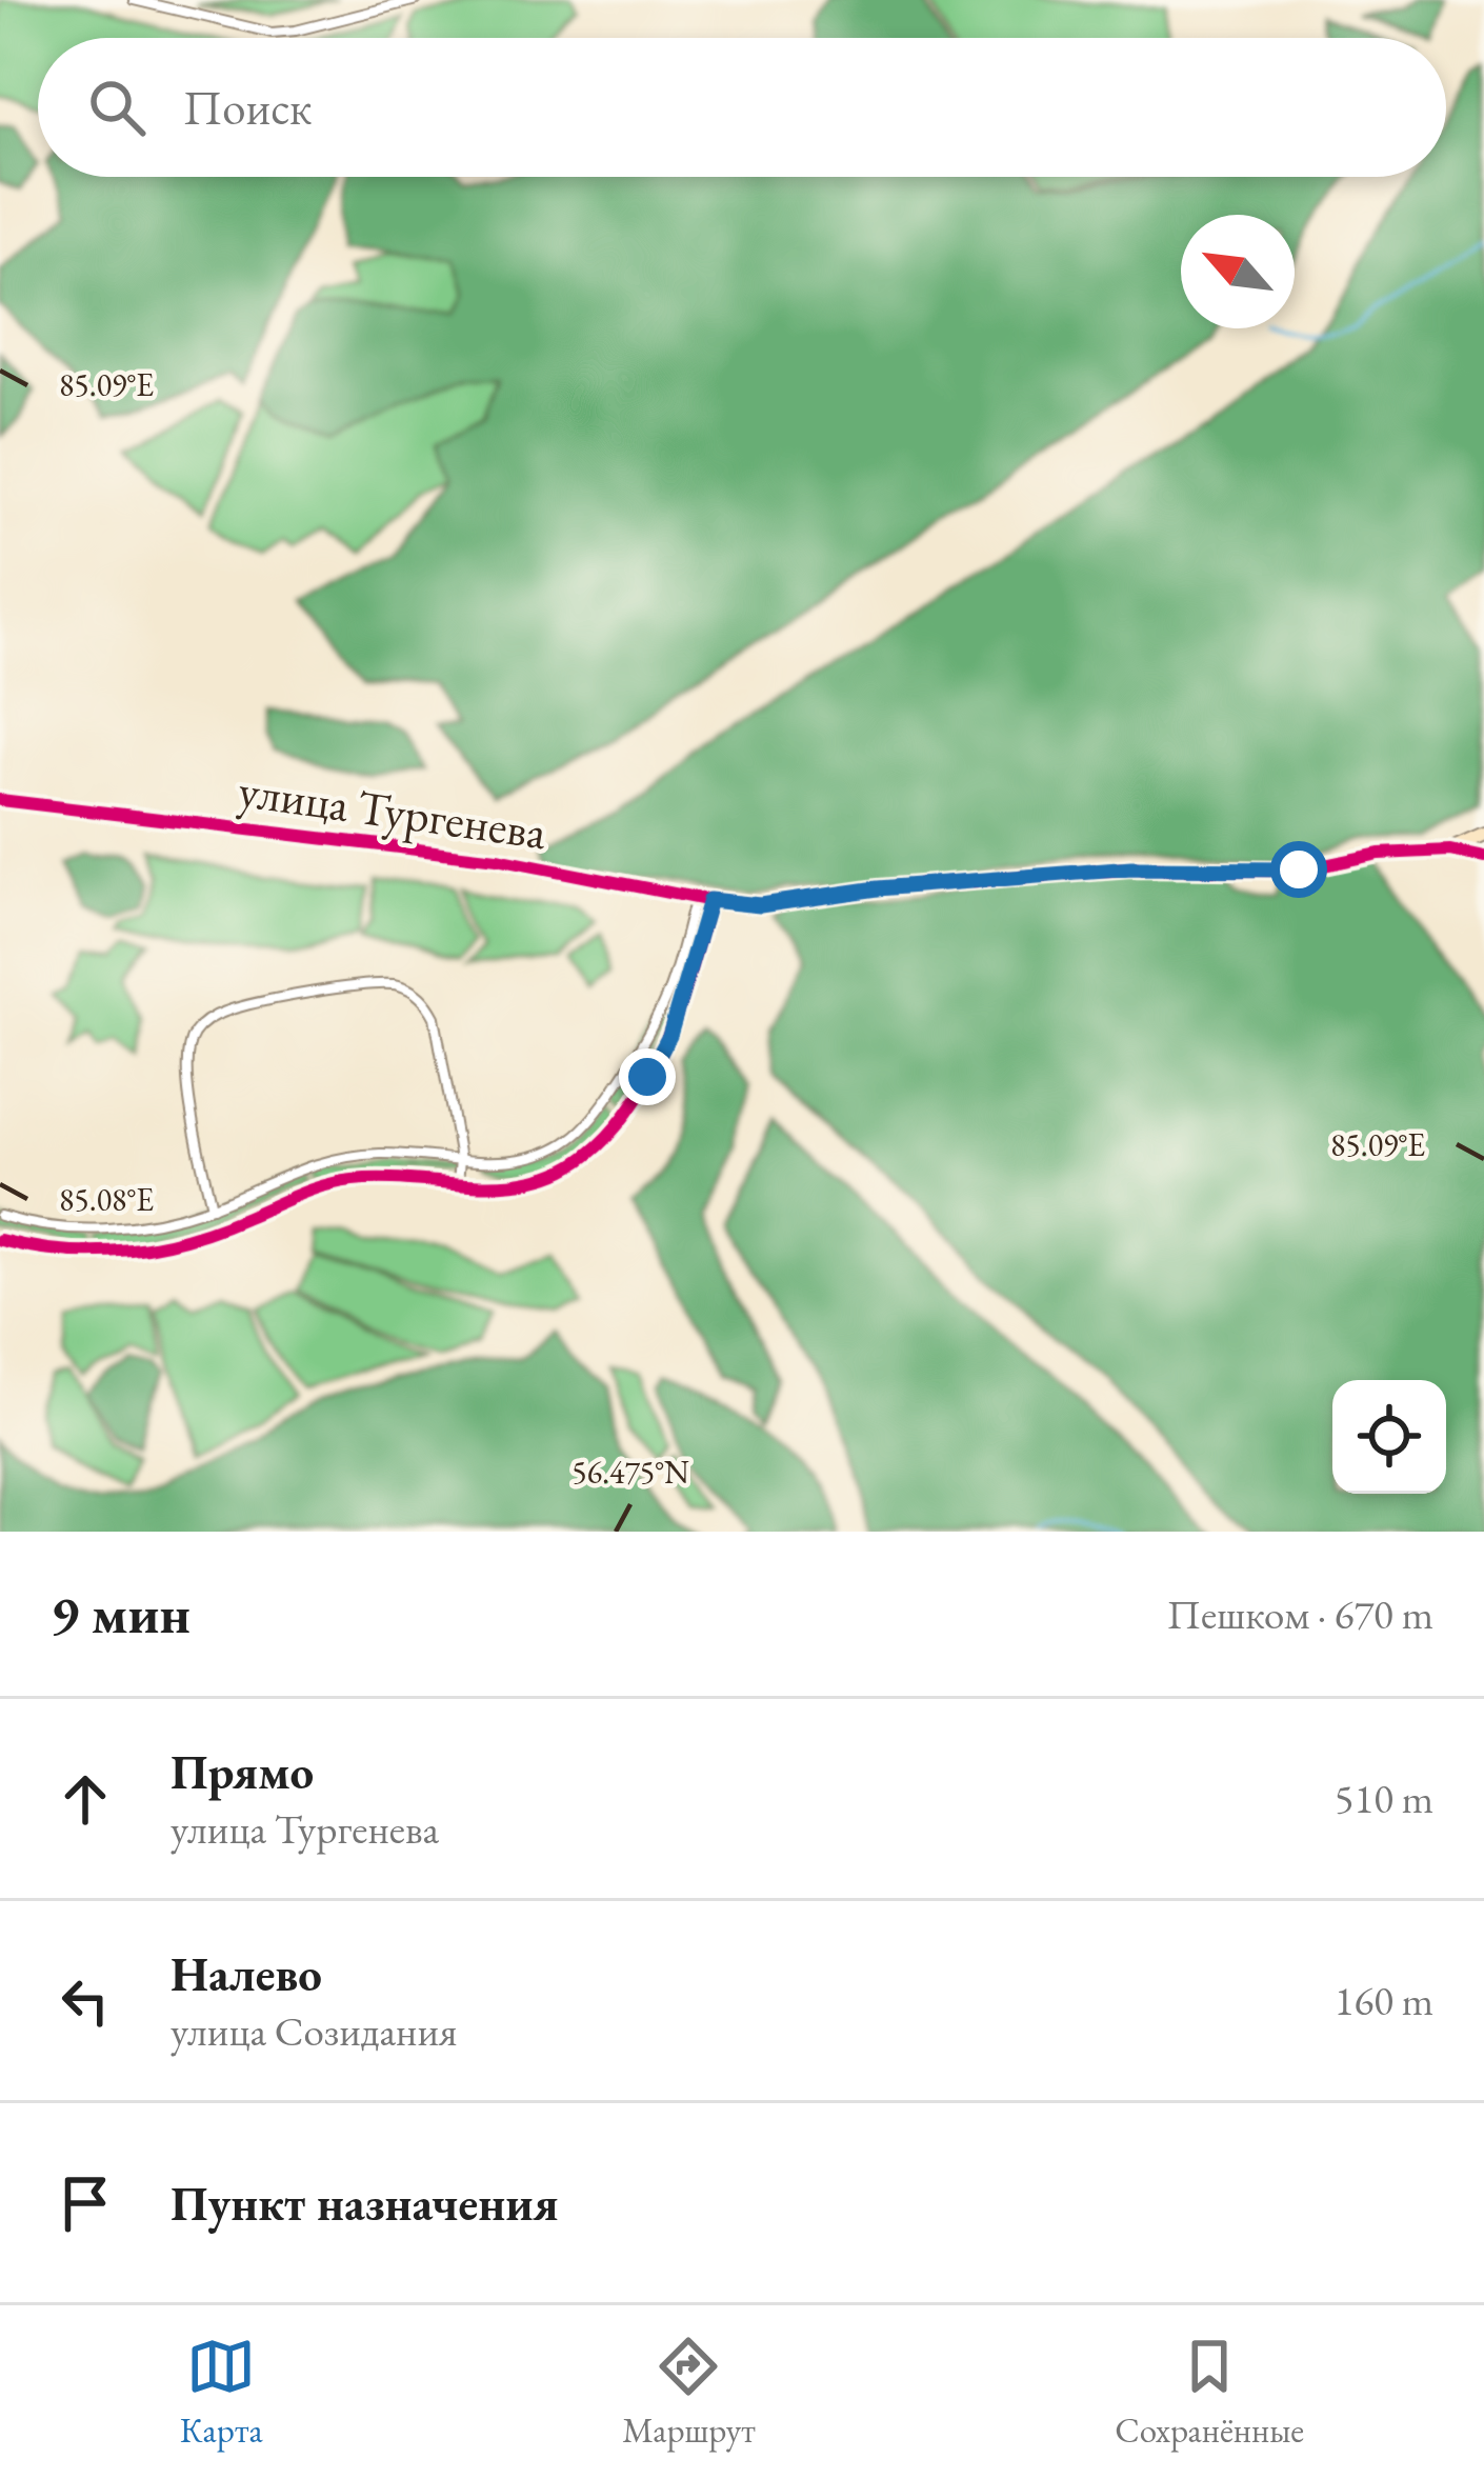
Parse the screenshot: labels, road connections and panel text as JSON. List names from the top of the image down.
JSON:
{
  "streets": {
    "street": ["улица Тургенева"]
  },
  "north": "top left",
  "page": {
    "search": "Поиск",
    "heading": ["9 мин", "Пешком · 670 m"],
    "list": [
      ["Прямо", "улица Тургенева", "510 m"],
      ["Налево", "улица Созидания", "160 m"],
      "Пункт назначения"
    ],
    "nav": ["Карта", "Маршрут", "Сохранённые"]
  },
  "coordinates": ["85.09°E", "85.08°E", "56.475°N"]
}
